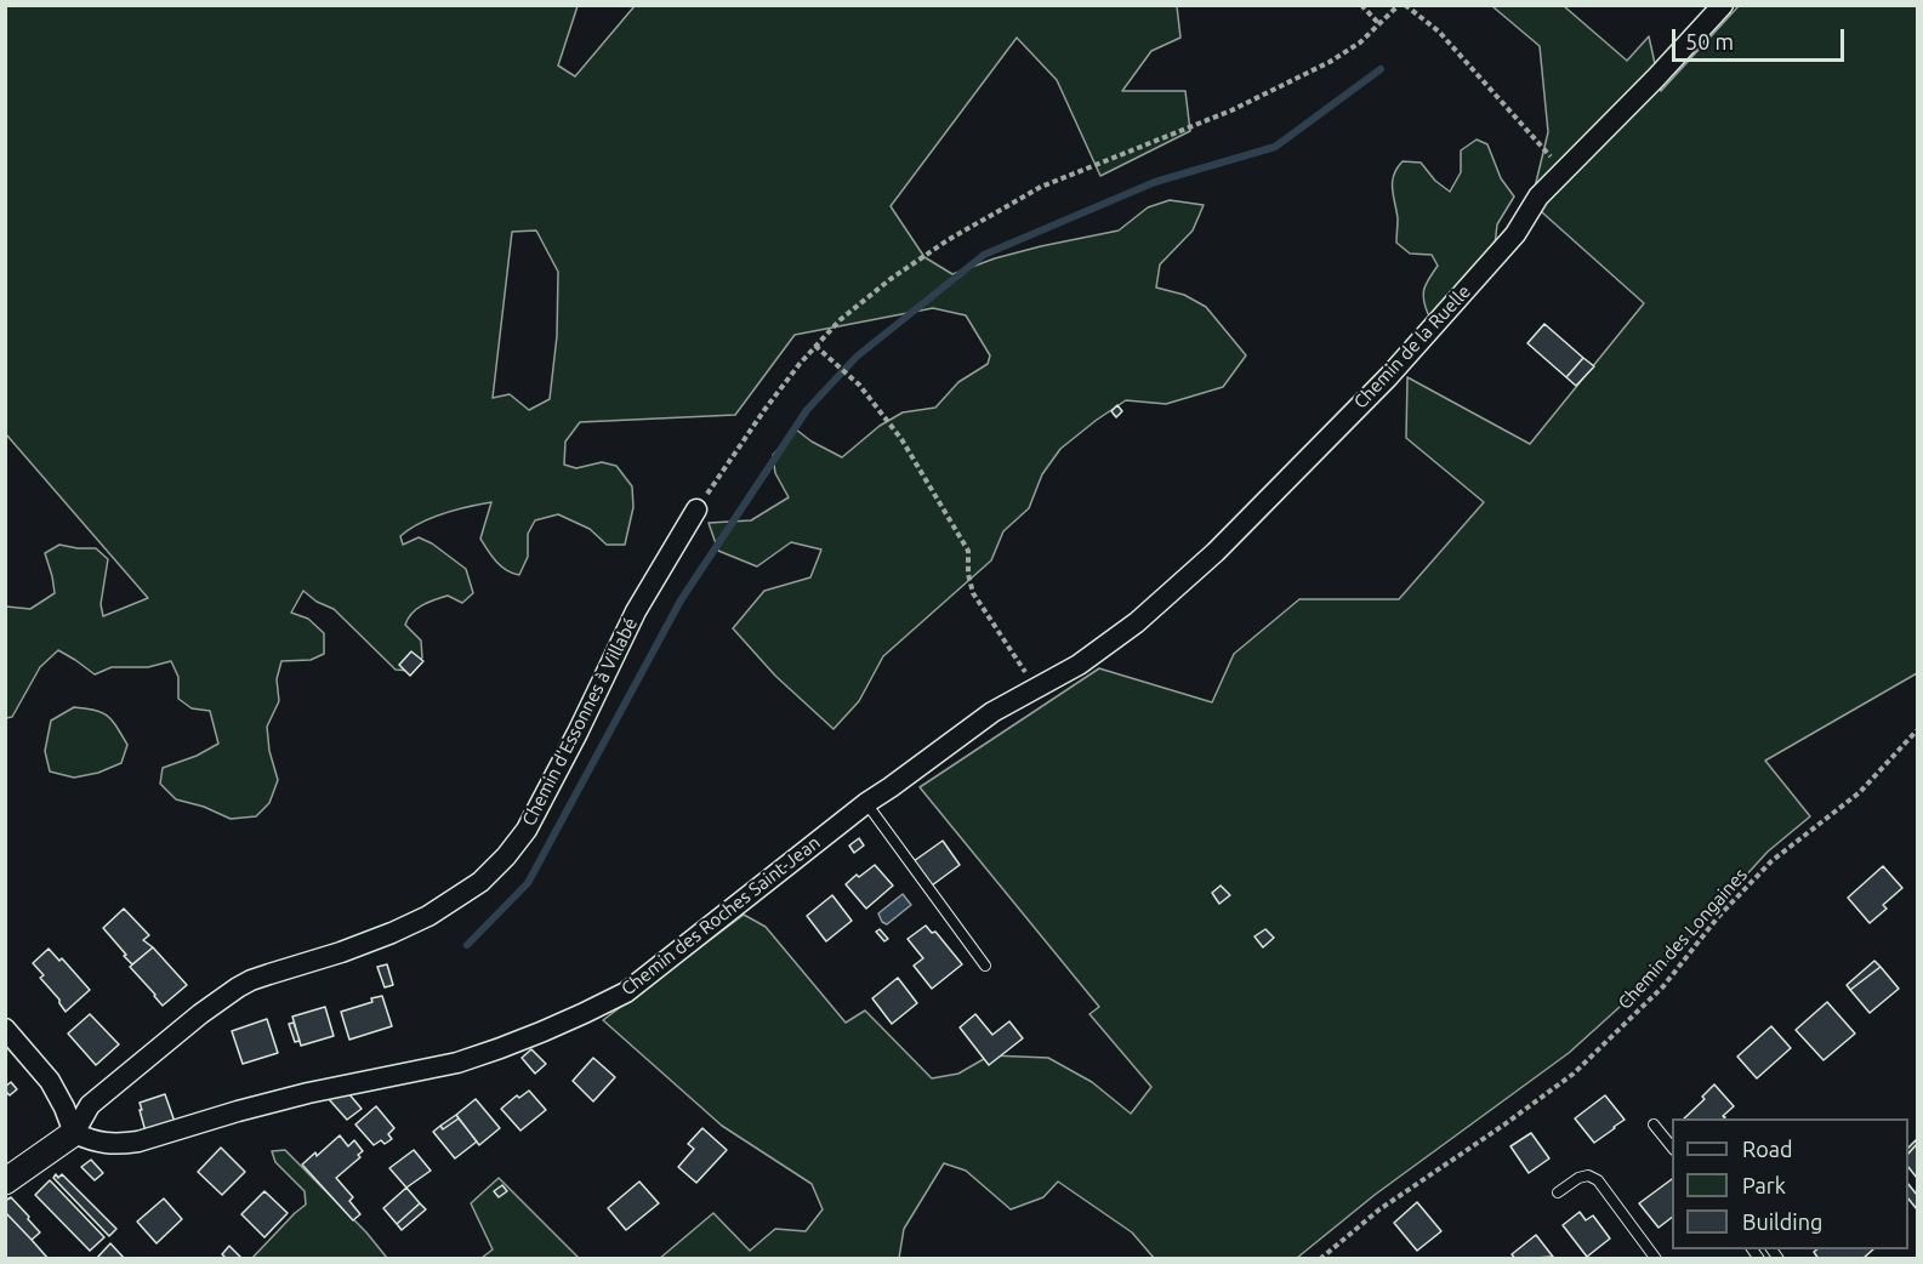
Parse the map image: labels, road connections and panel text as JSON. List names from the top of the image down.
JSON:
{
  "streets": {
    "street": ["Chemin de la Ruelle", "Chemin d'Essonnes à Villabé", "Chemin des Roches Saint-Jean"],
    "path": ["Chemin des Longaines"]
  },
  "crossings": [
    ["Chemin de la Ruelle", "Chemin des Roches Saint-Jean"],
    ["Chemin d'Essonnes à Villabé", "Chemin des Roches Saint-Jean"]
  ],
  "legend": ["Road", "Park", "Building"],
  "scale_bar": "50 m"
}
